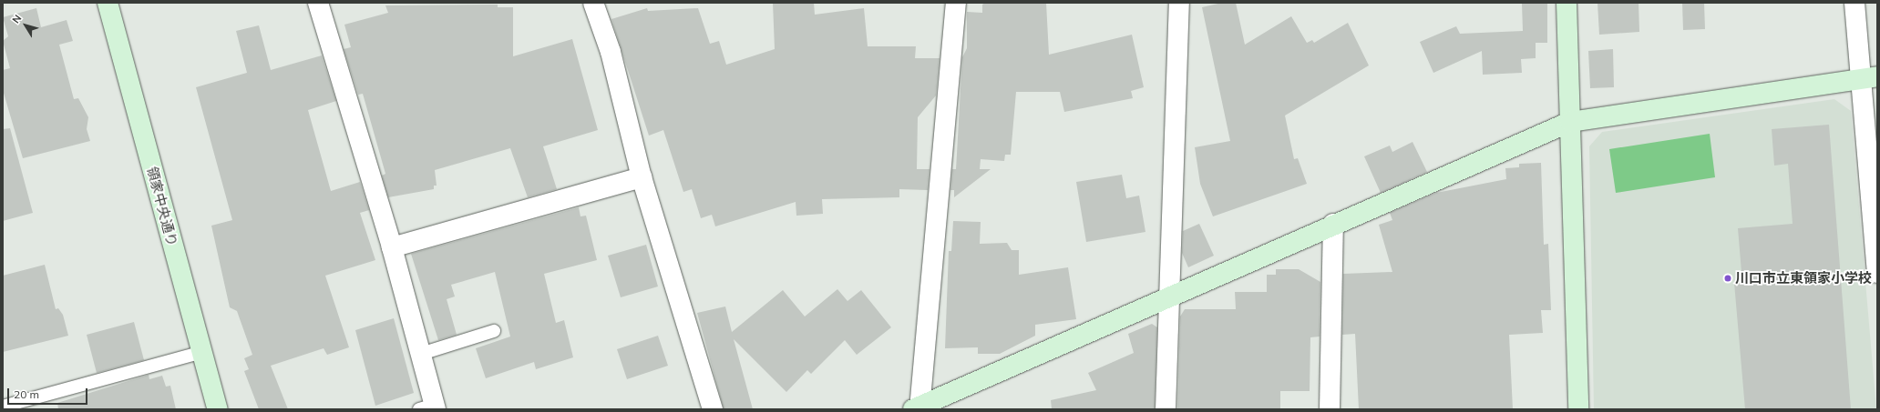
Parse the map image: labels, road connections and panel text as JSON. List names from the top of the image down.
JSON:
{
  "streets": {
    "street": ["領家中央通り"]
  },
  "places": ["川口市立東領家小学校"],
  "scale_bar": "20 m",
  "north": "top left"
}
